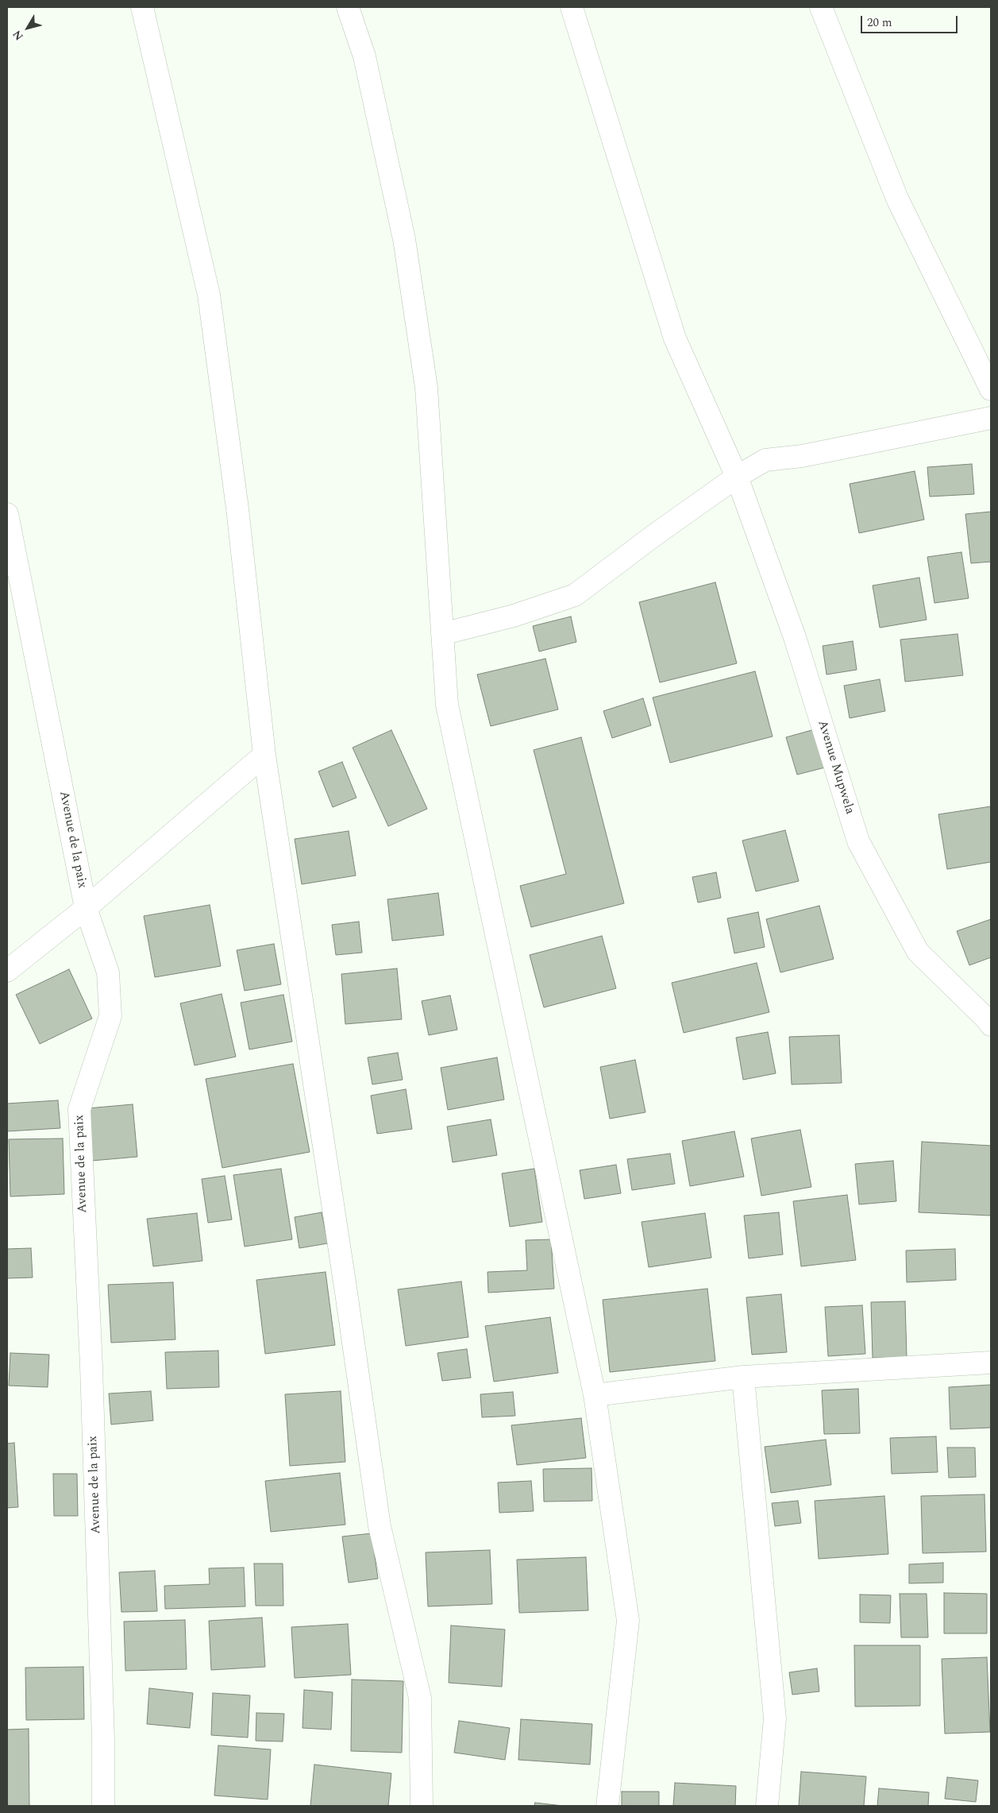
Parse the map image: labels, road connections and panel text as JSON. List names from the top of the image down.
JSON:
{
  "streets": {
    "street": ["Avenue Mupwela", "Avenue de la paix"]
  },
  "scale_bar": "20 m",
  "north": "bottom left"
}
